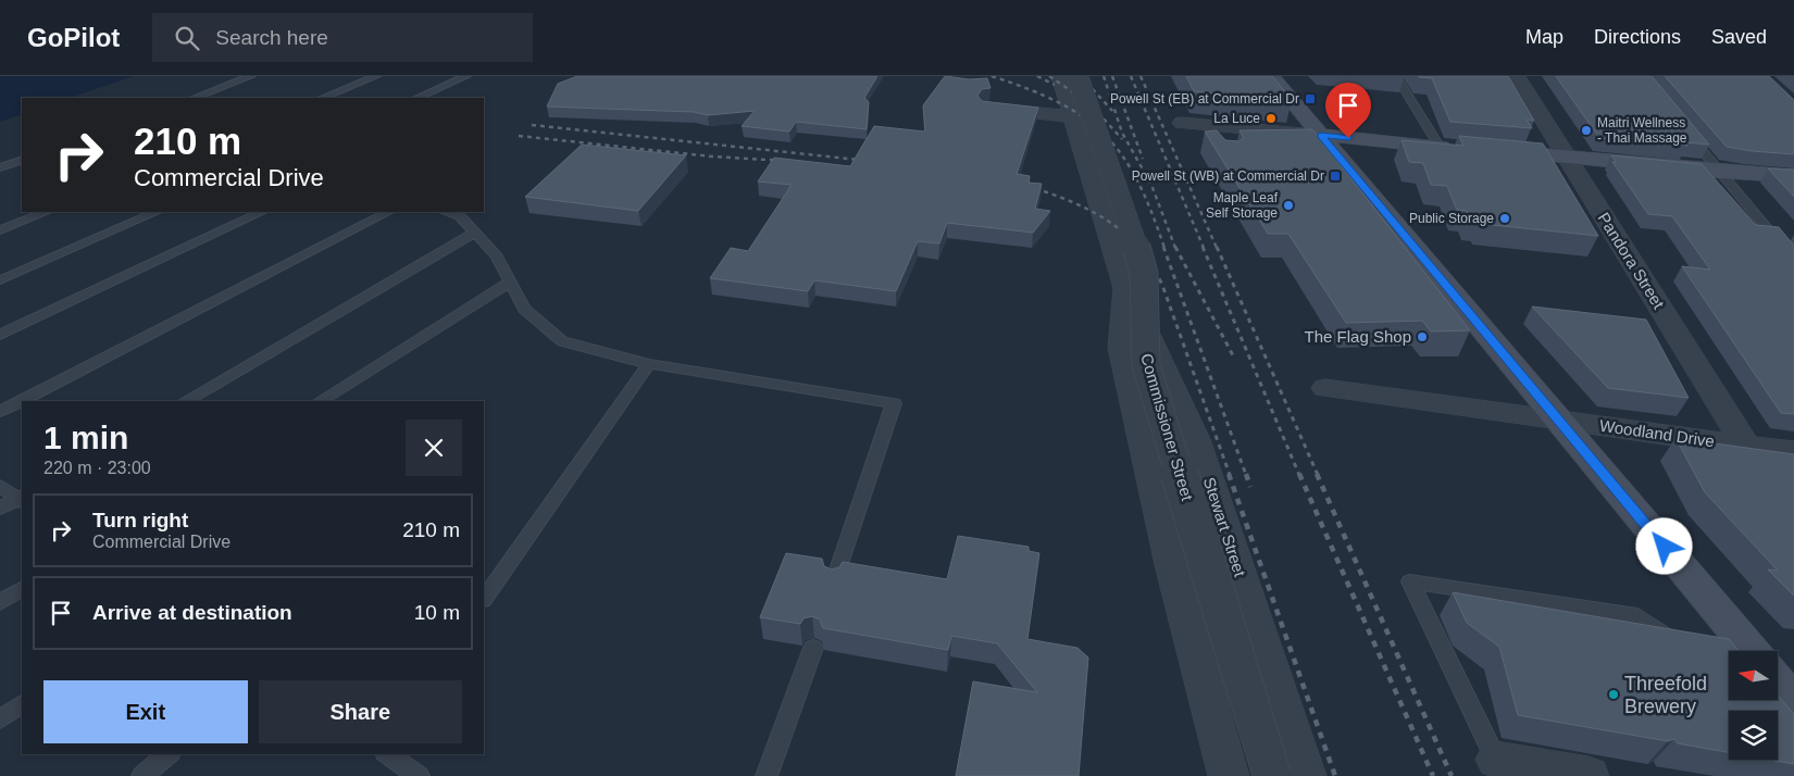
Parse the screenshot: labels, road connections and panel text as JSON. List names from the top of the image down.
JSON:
{
  "streets": {
    "street": [
      "Pandora Street",
      "Commissioner Street",
      "Woodland Drive",
      "Stewart Street"
    ]
  },
  "crossings": [
    ["Pandora Street", "Woodland Drive"]
  ],
  "places": {
    "transit": ["Powell St (EB) at Commercial Dr", "Powell St (WB) at Commercial Dr"],
    "other": [
      "La Luce",
      "Maitri Wellness - Thai Massage",
      "Maple Leaf Self Storage",
      "Public Storage",
      "The Flag Shop",
      "Threefold Brewery"
    ]
  },
  "north": "left",
  "page": {
    "header": "GoPilot",
    "search": "Search here",
    "nav": ["Map", "Directions", "Saved"],
    "turn": ["210 m", "Commercial Drive"],
    "heading": ["1 min", "220 m · 23:00"],
    "list": [
      {
        "name": "Turn right",
        "note": "Commercial Drive",
        "value": "210 m"
      },
      {
        "name": "Arrive at destination",
        "value": "10 m"
      }
    ],
    "buttons": ["Exit", "Share"]
  }
}
